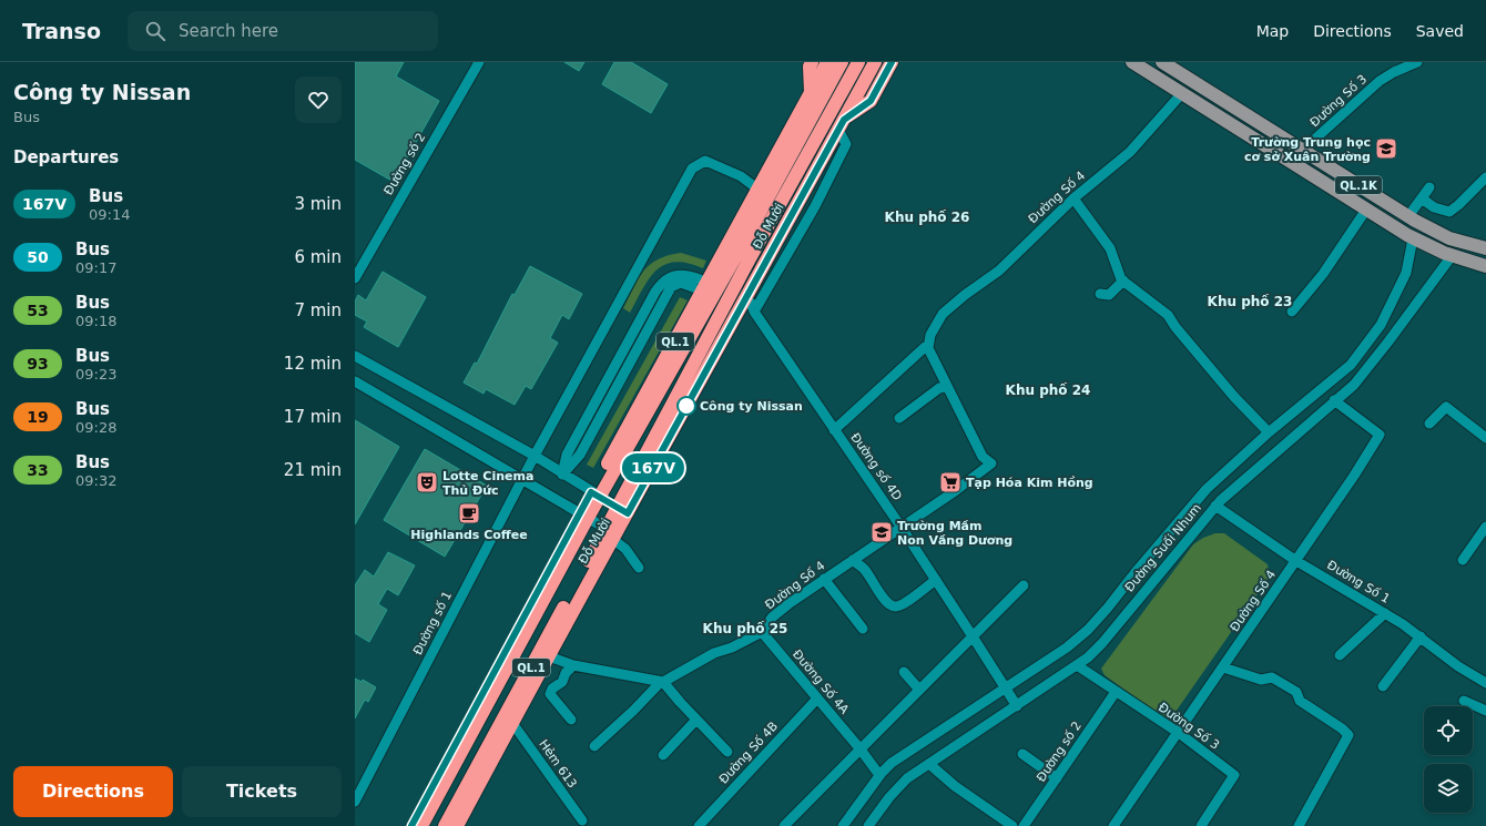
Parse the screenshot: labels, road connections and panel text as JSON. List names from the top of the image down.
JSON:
{
  "streets": {
    "highway": ["Đỗ Mười", "QL.1"],
    "main road": ["QL.1K"],
    "street": [
      "Đường Số 3",
      "Đường số 2",
      "Đường Số 4",
      "Đường số 4D",
      "Đường Suối Nhum",
      "Đường Số 1",
      "Đường số 1",
      "Đường Số 4A",
      "Đường Số 4B",
      "Hẻm 613"
    ]
  },
  "crossings": [
    ["Đường Số 3", "Đường số 2"],
    ["Đường Số 3", "QL.1K"],
    ["Đường Số 3", "Đường Số 4"],
    ["Đường Số 3", "Đường Suối Nhum"],
    ["QL.1K", "Đường Số 4"],
    ["QL.1K", "Đường Suối Nhum"],
    ["Đường Số 4", "Đường số 4D"],
    ["Đường Số 4", "Đường Suối Nhum"],
    ["Đường Số 4", "Đường Số 1"],
    ["Đường Số 4", "Đường Số 4A"],
    ["Đỗ Mười", "QL.1"],
    ["Đỗ Mười", "Đường số 4D"],
    ["Đỗ Mười", "Đường số 1"],
    ["Đỗ Mười", "Hẻm 613"],
    ["QL.1", "Đường số 1"],
    ["Đường số 4D", "Đường Suối Nhum"],
    ["Đường Suối Nhum", "Đường Số 1"],
    ["Đường Số 4A", "Đường Số 4B"]
  ],
  "districts": [
    "Khu phố 26",
    "Khu phố 23",
    "Khu phố 24",
    "Khu phố 25"
  ],
  "places": {
    "school or university": ["Trường Trung học cơ sở Xuân Trường", "Trường Mầm Non Vầng Dương"],
    "other": ["Công ty Nissan"],
    "theatre": ["Lotte Cinema Thủ Đức"],
    "supermarket": ["Tạp Hóa Kim Hồng"],
    "cafe": ["Highlands Coffee"]
  },
  "lines": ["bus line 167V"],
  "page": {
    "header": "Transo",
    "search": "Search here",
    "nav": ["Map", "Directions", "Saved"],
    "heading": [
      ["Công ty Nissan", "Bus"],
      "Departures"
    ],
    "on_map": "167V",
    "list": [
      {
        "mark": "167V",
        "name": "Bus",
        "note": "09:14",
        "value": "3 min"
      },
      {
        "mark": "50",
        "name": "Bus",
        "note": "09:17",
        "value": "6 min"
      },
      {
        "mark": "53",
        "name": "Bus",
        "note": "09:18",
        "value": "7 min"
      },
      {
        "mark": "93",
        "name": "Bus",
        "note": "09:23",
        "value": "12 min"
      },
      {
        "mark": "19",
        "name": "Bus",
        "note": "09:28",
        "value": "17 min"
      },
      {
        "mark": "33",
        "name": "Bus",
        "note": "09:32",
        "value": "21 min"
      }
    ],
    "buttons": ["Directions", "Tickets"]
  }
}
